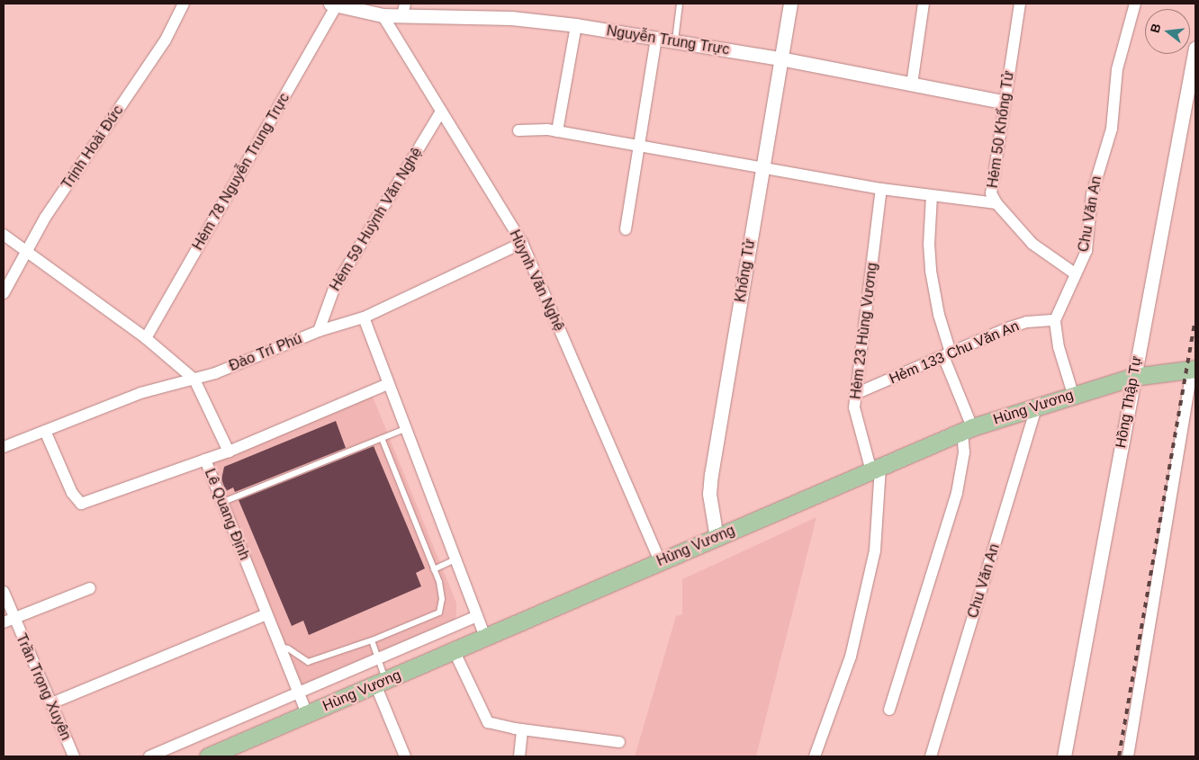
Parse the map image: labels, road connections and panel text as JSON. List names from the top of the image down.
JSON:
{
  "streets": {
    "main road": ["Hùng Vương"],
    "street": [
      "Nguyễn Trung Trực",
      "Hẻm 50 Khổng Tử",
      "Trịnh Hoài Đức",
      "Hẻm 78 Nguyễn Trung Trực",
      "Chu Văn An",
      "Hẻm 59 Huỳnh Văn Nghệ",
      "Khổng Tử",
      "Hùynh Văn Nghệ",
      "Hẻm 23 Hùng Vương",
      "Đào Trí Phú",
      "Hẻm 133 Chu Văn An",
      "Hồng Thập Tự",
      "Lê Quang Định",
      "Trần Trọng Xuyên"
    ]
  },
  "crossings": [
    ["Nguyễn Trung Trực", "Hẻm 50 Khổng Tử"],
    ["Nguyễn Trung Trực", "Hẻm 78 Nguyễn Trung Trực"],
    ["Nguyễn Trung Trực", "Khổng Tử"],
    ["Nguyễn Trung Trực", "Hùynh Văn Nghệ"],
    ["Hẻm 50 Khổng Tử", "Chu Văn An"],
    ["Trịnh Hoài Đức", "Lê Quang Định"],
    ["Hẻm 78 Nguyễn Trung Trực", "Lê Quang Định"],
    ["Chu Văn An", "Hẻm 133 Chu Văn An"],
    ["Chu Văn An", "Hùng Vương"],
    ["Hẻm 59 Huỳnh Văn Nghệ", "Hùynh Văn Nghệ"],
    ["Hẻm 59 Huỳnh Văn Nghệ", "Đào Trí Phú"],
    ["Khổng Tử", "Hùng Vương"],
    ["Hùynh Văn Nghệ", "Đào Trí Phú"],
    ["Hùynh Văn Nghệ", "Hùng Vương"],
    ["Hẻm 23 Hùng Vương", "Hẻm 133 Chu Văn An"],
    ["Hẻm 23 Hùng Vương", "Hùng Vương"],
    ["Đào Trí Phú", "Lê Quang Định"],
    ["Hồng Thập Tự", "Hùng Vương"],
    ["Hùng Vương", "Lê Quang Định"]
  ],
  "north": "left"
}
